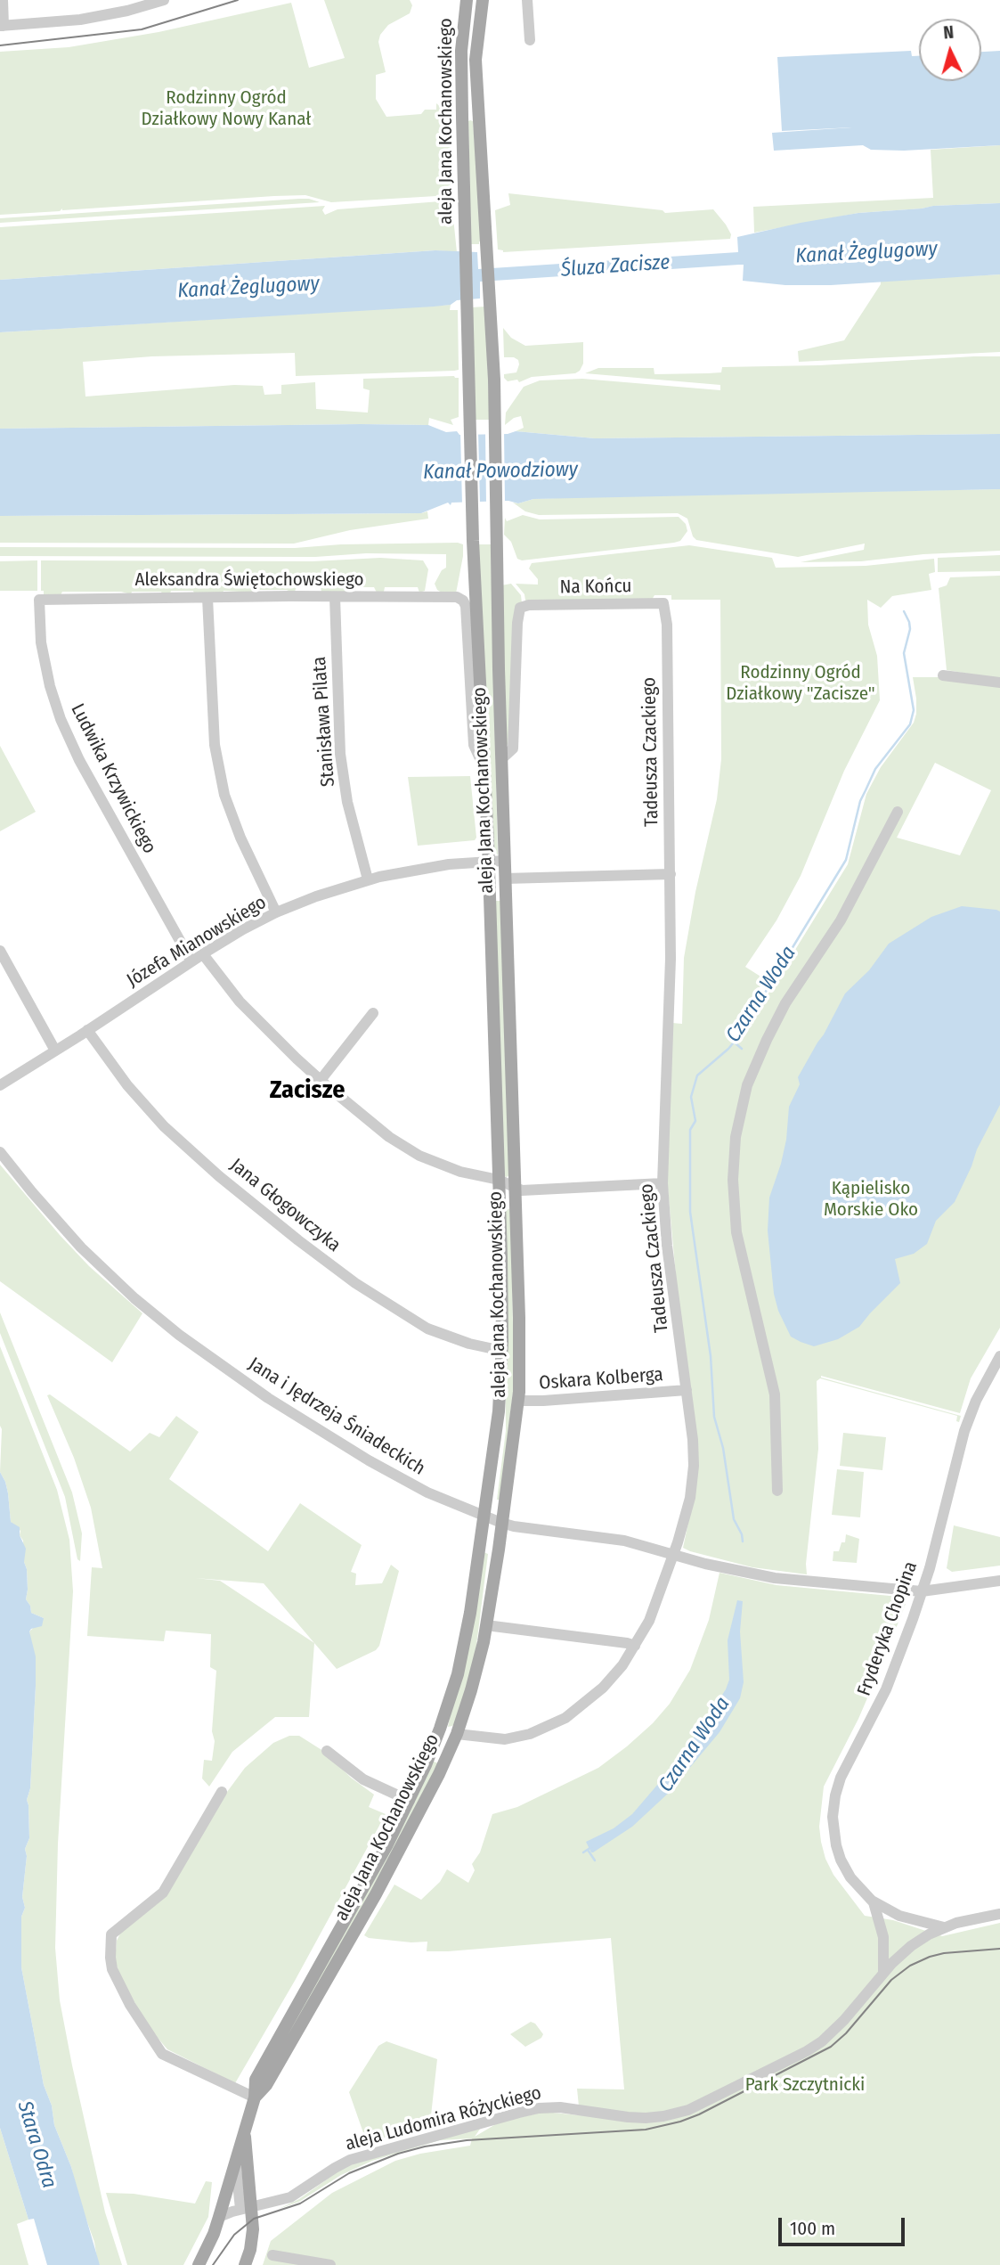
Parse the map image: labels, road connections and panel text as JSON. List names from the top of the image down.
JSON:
{
  "streets": {
    "main road": ["aleja Jana Kochanowskiego"],
    "street": [
      "Aleksandra Świętochowskiego",
      "Na Końcu",
      "Stanisława Pilata",
      "Tadeusza Czackiego",
      "Ludwika Krzywickiego",
      "Józefa Mianowskiego",
      "Jana Głogowczyka",
      "Oskara Kolberga",
      "Jana i Jędrzeja Śniadeckich",
      "Fryderyka Chopina",
      "aleja Ludomira Różyckiego"
    ]
  },
  "crossings": [
    ["aleja Jana Kochanowskiego", "Aleksandra Świętochowskiego"],
    ["aleja Jana Kochanowskiego", "Na Końcu"],
    ["aleja Jana Kochanowskiego", "Tadeusza Czackiego"],
    ["aleja Jana Kochanowskiego", "Józefa Mianowskiego"],
    ["aleja Jana Kochanowskiego", "Jana Głogowczyka"],
    ["aleja Jana Kochanowskiego", "Oskara Kolberga"],
    ["aleja Jana Kochanowskiego", "Jana i Jędrzeja Śniadeckich"],
    ["aleja Jana Kochanowskiego", "aleja Ludomira Różyckiego"],
    ["Aleksandra Świętochowskiego", "Stanisława Pilata"],
    ["Aleksandra Świętochowskiego", "Ludwika Krzywickiego"],
    ["Na Końcu", "Tadeusza Czackiego"],
    ["Stanisława Pilata", "Józefa Mianowskiego"],
    ["Tadeusza Czackiego", "Oskara Kolberga"],
    ["Tadeusza Czackiego", "Jana i Jędrzeja Śniadeckich"],
    ["Ludwika Krzywickiego", "Józefa Mianowskiego"],
    ["Józefa Mianowskiego", "Jana Głogowczyka"],
    ["Jana i Jędrzeja Śniadeckich", "Fryderyka Chopina"],
    ["Fryderyka Chopina", "aleja Ludomira Różyckiego"]
  ],
  "districts": ["Zacisze"],
  "water": [
    "Kanał Żeglugowy",
    "Śluza Zacisze",
    "Kanał Powodziowy",
    "Czarna Woda",
    "Stara Odra"
  ],
  "parks": [
    "Rodzinny Ogród Działkowy Nowy Kanał",
    "Rodzinny Ogród Działkowy \"Zacisze\"",
    "Kąpielisko Morskie Oko",
    "Park Szczytnicki"
  ],
  "scale_bar": "100 m",
  "north": "top"
}
